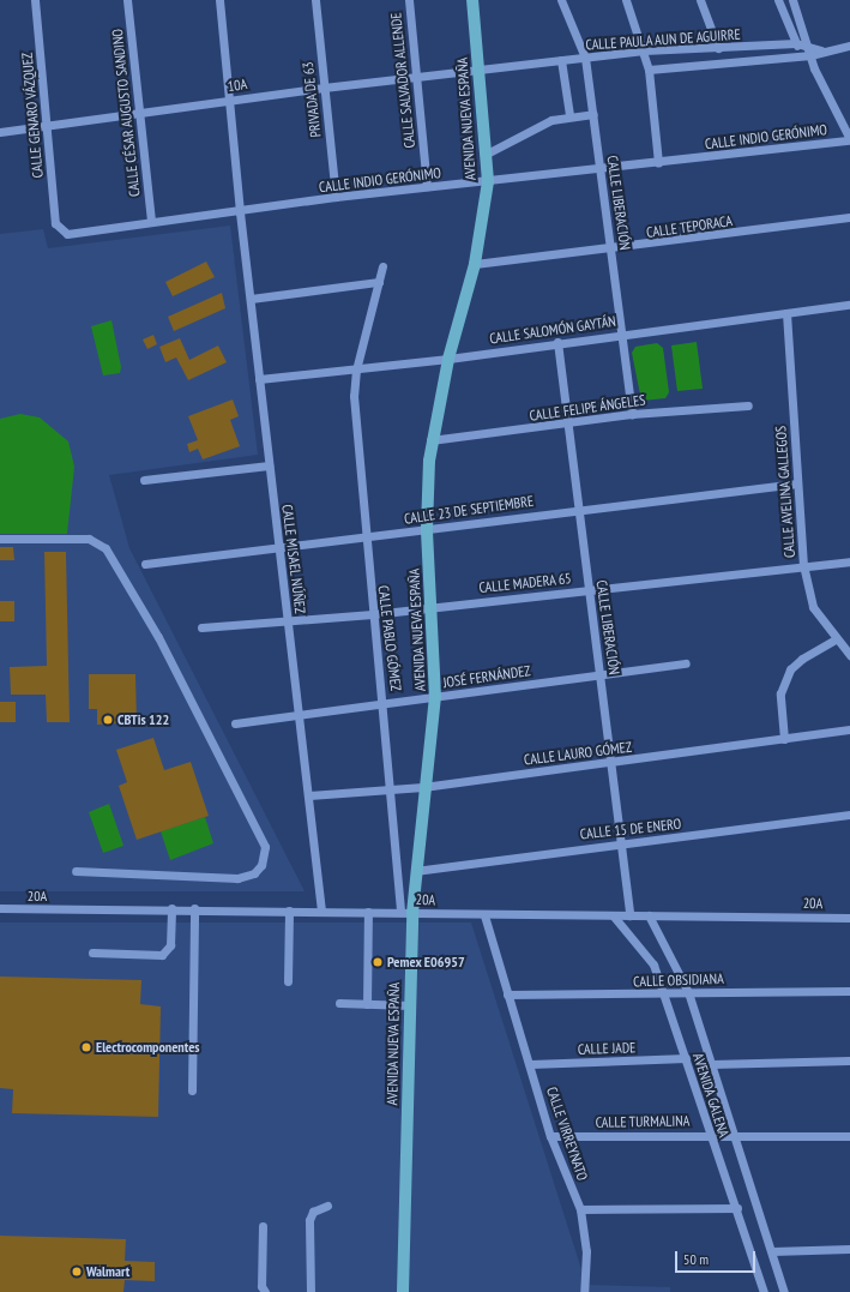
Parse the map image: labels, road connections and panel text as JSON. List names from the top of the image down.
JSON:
{
  "streets": {
    "main road": ["AVENIDA NUEVA ESPAÑA"],
    "street": [
      "CALLE PAULA AUN DE AGUIRRE",
      "CALLE SALVADOR ALLENDE",
      "10A",
      "PRIVADA DE 63",
      "CALLE CÉSAR AUGUSTO SANDINO",
      "CALLE GENARO VÁZQUEZ",
      "CALLE INDIO GERÓNIMO",
      "CALLE LIBERACIÓN",
      "CALLE TEPORACA",
      "CALLE SALOMÓN GAYTÁN",
      "CALLE FELIPE ÁNGELES",
      "CALLE AVELINA GALLEGOS",
      "CALLE 23 DE SEPTIEMBRE",
      "CALLE MISAEL NÚÑEZ",
      "CALLE MADERA 65",
      "CALLE PABLO GÓMEZ",
      "JOSÉ FERNÁNDEZ",
      "CALLE LAURO GÓMEZ",
      "CALLE 15 DE ENERO",
      "20A",
      "CALLE OBSIDIANA",
      "CALLE JADE",
      "AVENIDA GALENA",
      "CALLE TURMALINA",
      "CALLE VIRREYNATO"
    ]
  },
  "crossings": [
    ["CALLE PAULA AUN DE AGUIRRE", "10A"],
    ["CALLE PAULA AUN DE AGUIRRE", "AVENIDA NUEVA ESPAÑA"],
    ["CALLE PAULA AUN DE AGUIRRE", "CALLE LIBERACIÓN"],
    ["CALLE SALVADOR ALLENDE", "10A"],
    ["CALLE SALVADOR ALLENDE", "CALLE INDIO GERÓNIMO"],
    ["10A", "PRIVADA DE 63"],
    ["10A", "CALLE CÉSAR AUGUSTO SANDINO"],
    ["10A", "CALLE GENARO VÁZQUEZ"],
    ["10A", "AVENIDA NUEVA ESPAÑA"],
    ["10A", "CALLE MISAEL NÚÑEZ"],
    ["PRIVADA DE 63", "CALLE INDIO GERÓNIMO"],
    ["CALLE CÉSAR AUGUSTO SANDINO", "CALLE INDIO GERÓNIMO"],
    ["CALLE GENARO VÁZQUEZ", "CALLE INDIO GERÓNIMO"],
    ["AVENIDA NUEVA ESPAÑA", "CALLE INDIO GERÓNIMO"],
    ["AVENIDA NUEVA ESPAÑA", "CALLE TEPORACA"],
    ["AVENIDA NUEVA ESPAÑA", "CALLE SALOMÓN GAYTÁN"],
    ["AVENIDA NUEVA ESPAÑA", "CALLE FELIPE ÁNGELES"],
    ["AVENIDA NUEVA ESPAÑA", "CALLE 23 DE SEPTIEMBRE"],
    ["AVENIDA NUEVA ESPAÑA", "CALLE MADERA 65"],
    ["AVENIDA NUEVA ESPAÑA", "CALLE PABLO GÓMEZ"],
    ["AVENIDA NUEVA ESPAÑA", "JOSÉ FERNÁNDEZ"],
    ["AVENIDA NUEVA ESPAÑA", "CALLE LAURO GÓMEZ"],
    ["AVENIDA NUEVA ESPAÑA", "CALLE 15 DE ENERO"],
    ["AVENIDA NUEVA ESPAÑA", "20A"],
    ["CALLE INDIO GERÓNIMO", "CALLE LIBERACIÓN"],
    ["CALLE INDIO GERÓNIMO", "CALLE MISAEL NÚÑEZ"],
    ["CALLE LIBERACIÓN", "CALLE TEPORACA"],
    ["CALLE LIBERACIÓN", "CALLE SALOMÓN GAYTÁN"],
    ["CALLE LIBERACIÓN", "CALLE FELIPE ÁNGELES"],
    ["CALLE LIBERACIÓN", "CALLE 23 DE SEPTIEMBRE"],
    ["CALLE LIBERACIÓN", "CALLE MADERA 65"],
    ["CALLE LIBERACIÓN", "JOSÉ FERNÁNDEZ"],
    ["CALLE LIBERACIÓN", "CALLE LAURO GÓMEZ"],
    ["CALLE LIBERACIÓN", "CALLE 15 DE ENERO"],
    ["CALLE LIBERACIÓN", "20A"],
    ["CALLE SALOMÓN GAYTÁN", "CALLE AVELINA GALLEGOS"],
    ["CALLE SALOMÓN GAYTÁN", "CALLE MISAEL NÚÑEZ"],
    ["CALLE SALOMÓN GAYTÁN", "CALLE PABLO GÓMEZ"],
    ["CALLE AVELINA GALLEGOS", "CALLE 23 DE SEPTIEMBRE"],
    ["CALLE AVELINA GALLEGOS", "CALLE MADERA 65"],
    ["CALLE 23 DE SEPTIEMBRE", "CALLE MISAEL NÚÑEZ"],
    ["CALLE 23 DE SEPTIEMBRE", "CALLE PABLO GÓMEZ"],
    ["CALLE MISAEL NÚÑEZ", "CALLE MADERA 65"],
    ["CALLE MISAEL NÚÑEZ", "JOSÉ FERNÁNDEZ"],
    ["CALLE MISAEL NÚÑEZ", "CALLE LAURO GÓMEZ"],
    ["CALLE MISAEL NÚÑEZ", "20A"],
    ["CALLE MADERA 65", "CALLE PABLO GÓMEZ"],
    ["CALLE PABLO GÓMEZ", "JOSÉ FERNÁNDEZ"],
    ["CALLE PABLO GÓMEZ", "CALLE LAURO GÓMEZ"],
    ["CALLE PABLO GÓMEZ", "20A"],
    ["20A", "AVENIDA GALENA"],
    ["20A", "CALLE VIRREYNATO"],
    ["CALLE OBSIDIANA", "AVENIDA GALENA"],
    ["CALLE OBSIDIANA", "CALLE VIRREYNATO"],
    ["CALLE JADE", "AVENIDA GALENA"],
    ["CALLE JADE", "CALLE VIRREYNATO"],
    ["AVENIDA GALENA", "CALLE TURMALINA"],
    ["CALLE TURMALINA", "CALLE VIRREYNATO"]
  ],
  "places": [
    "CBTis 122",
    "Pemex E06957",
    "Electrocomponentes",
    "Walmart"
  ],
  "scale_bar": "50 m"
}
